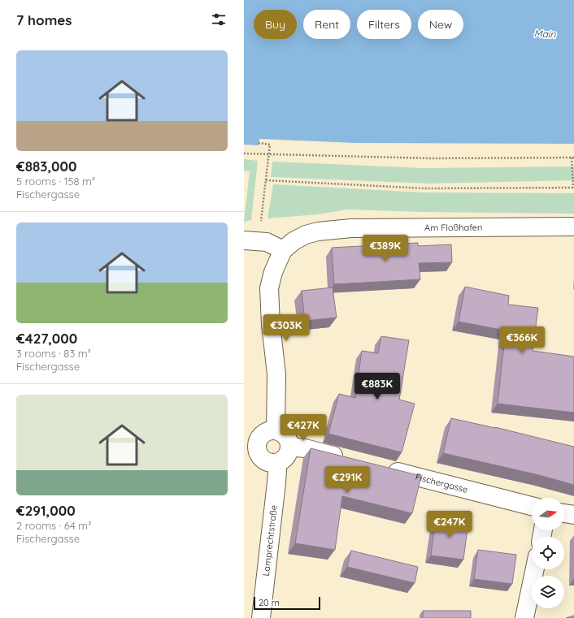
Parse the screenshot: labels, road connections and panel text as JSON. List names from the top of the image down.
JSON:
{
  "streets": {
    "street": ["Am Floßhafen", "Fischergasse", "Lamprechtstraße"]
  },
  "water": ["Main"],
  "scale_bar": "20 m",
  "north": "right",
  "page": {
    "heading": "7 homes",
    "chip": [
      "Buy",
      "Rent",
      "Filters",
      "New"
    ],
    "list": [
      {
        "name": "€883,000",
        "note": "5 rooms · 158 m² · Fischergasse"
      },
      {
        "name": "€427,000",
        "note": "3 rooms · 83 m² · Fischergasse"
      },
      {
        "name": "€291,000",
        "note": "2 rooms · 64 m² · Fischergasse"
      }
    ],
    "price": [
      "€389K",
      "€303K",
      "€366K",
      "€883K",
      "€427K",
      "€291K",
      "€247K"
    ],
    "scale": "20 m"
  }
}
